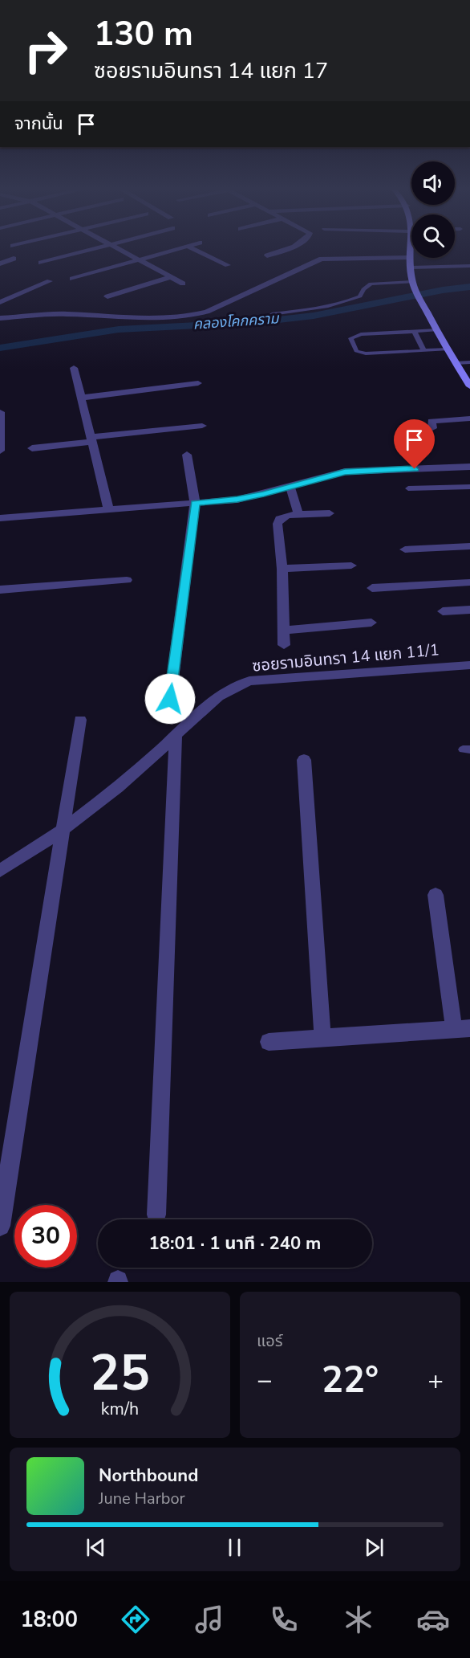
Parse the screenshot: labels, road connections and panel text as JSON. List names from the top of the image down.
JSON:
{
  "streets": {
    "street": ["ซอยรามอินทรา 14 แยก 11/1"]
  },
  "water": ["คลองโคกคราม"],
  "page": {
    "turn": ["130 m", "ซอยรามอินทรา 14 แยก 17"],
    "then": "จากนั้น",
    "limit": "30",
    "trip": "18:01 · 1 นาที · 240 m",
    "tile": "แอร์",
    "heat": ["−", "22°", "+"],
    "song": ["Northbound", "June Harbor"],
    "tabs": "18:00",
    "gauge": ["25", "km/h"]
  }
}
